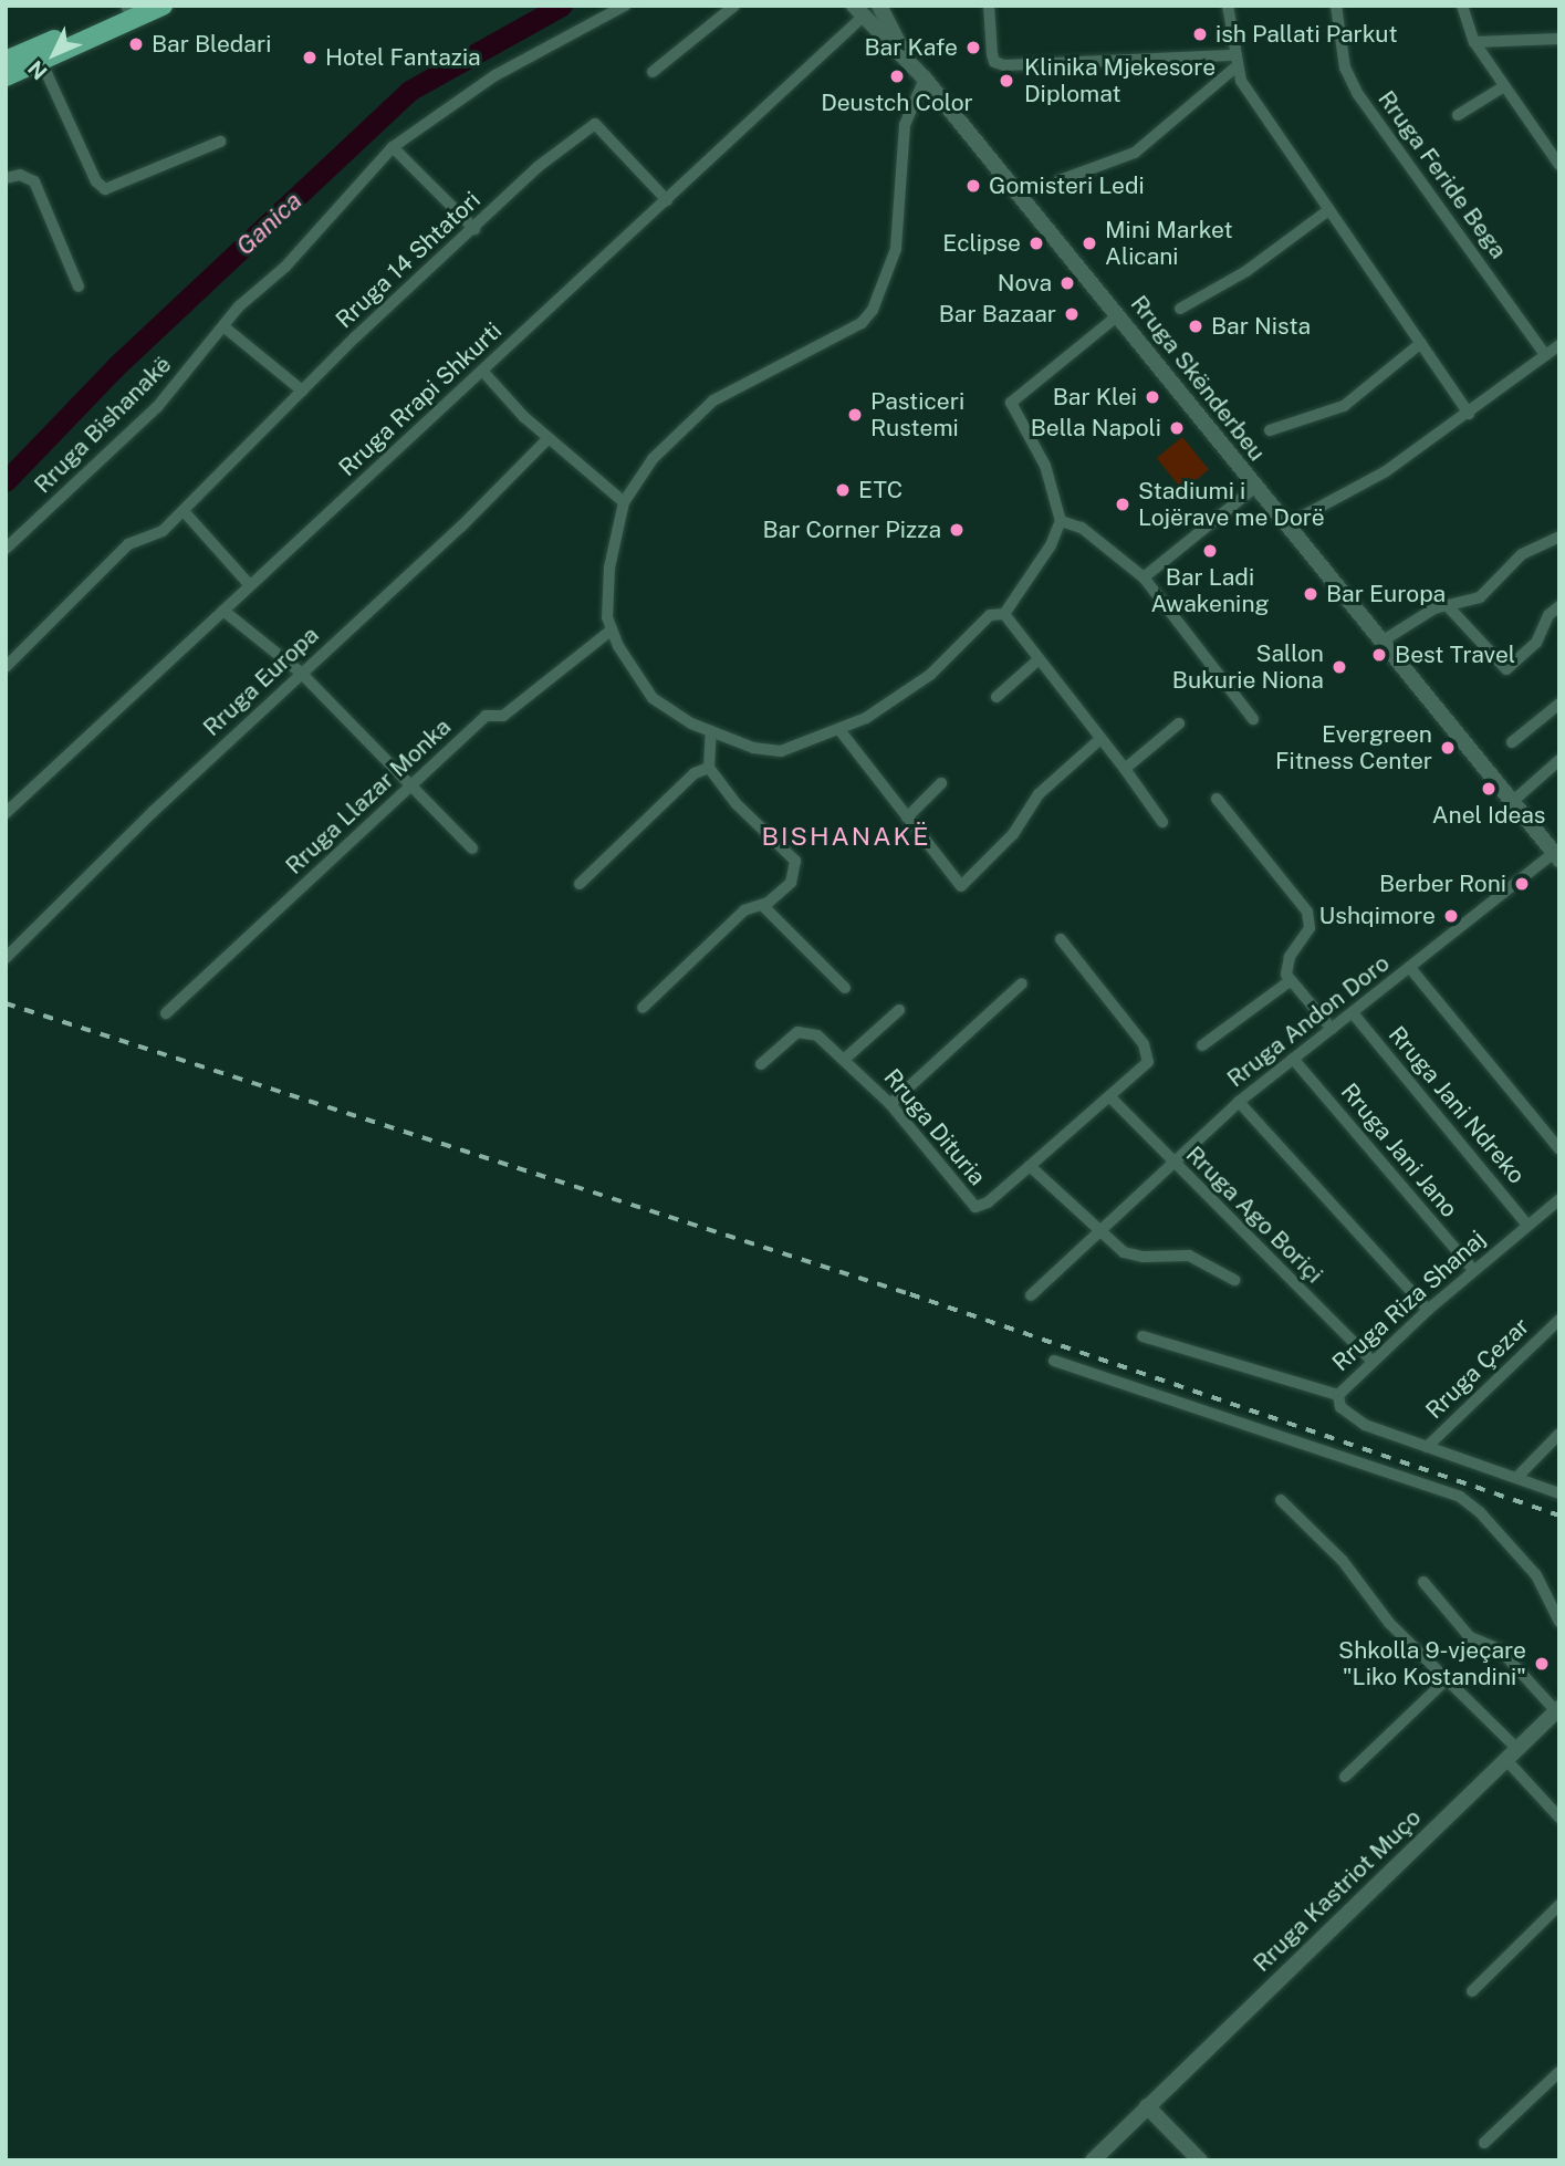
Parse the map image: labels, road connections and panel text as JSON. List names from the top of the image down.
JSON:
{
  "streets": {
    "street": [
      "Rruga Feride Bega",
      "Rruga 14 Shtatori",
      "Rruga Skënderbeu",
      "Rruga Rrapi Shkurti",
      "Rruga Bishanakë",
      "Rruga Europa",
      "Rruga Llazar Monka",
      "Rruga Andon Doro",
      "Rruga Jani Ndreko",
      "Rruga Dituria",
      "Rruga Jani Jano",
      "Rruga Ago Boriçi",
      "Rruga Riza Shanaj",
      "Rruga Çezar",
      "Rruga Kastriot Muço"
    ]
  },
  "crossings": [
    ["Rruga 14 Shtatori", "Rruga Rrapi Shkurti"],
    ["Rruga Skënderbeu", "Rruga Rrapi Shkurti"],
    ["Rruga Skënderbeu", "Rruga Andon Doro"],
    ["Rruga Andon Doro", "Rruga Jani Ndreko"],
    ["Rruga Andon Doro", "Rruga Jani Jano"],
    ["Rruga Andon Doro", "Rruga Ago Boriçi"],
    ["Rruga Jani Ndreko", "Rruga Riza Shanaj"],
    ["Rruga Jani Jano", "Rruga Riza Shanaj"],
    ["Rruga Ago Boriçi", "Rruga Riza Shanaj"]
  ],
  "districts": ["BISHANAKË"],
  "water": ["Ganica"],
  "places": [
    "ish Pallati Parkut",
    "Bar Bledari",
    "Bar Kafe",
    "Hotel Fantazia",
    "Deustch Color",
    "Klinika Mjekesore Diplomat",
    "Gomisteri Ledi",
    "Eclipse",
    "Mini Market Alicani",
    "Nova",
    "Bar Bazaar",
    "Bar Nista",
    "Bar Klei",
    "Pasticeri Rustemi",
    "Bella Napoli",
    "ETC",
    "Stadiumi i Lojërave me Dorë",
    "Bar Corner Pizza",
    "Bar Ladi Awakening",
    "Bar Europa",
    "Best Travel",
    "Sallon Bukurie Niona",
    "Evergreen Fitness Center",
    "Anel Ideas",
    "Berber Roni",
    "Ushqimore",
    "Shkolla 9-vjeçare \"Liko Kostandini\""
  ],
  "north": "bottom left"
}
